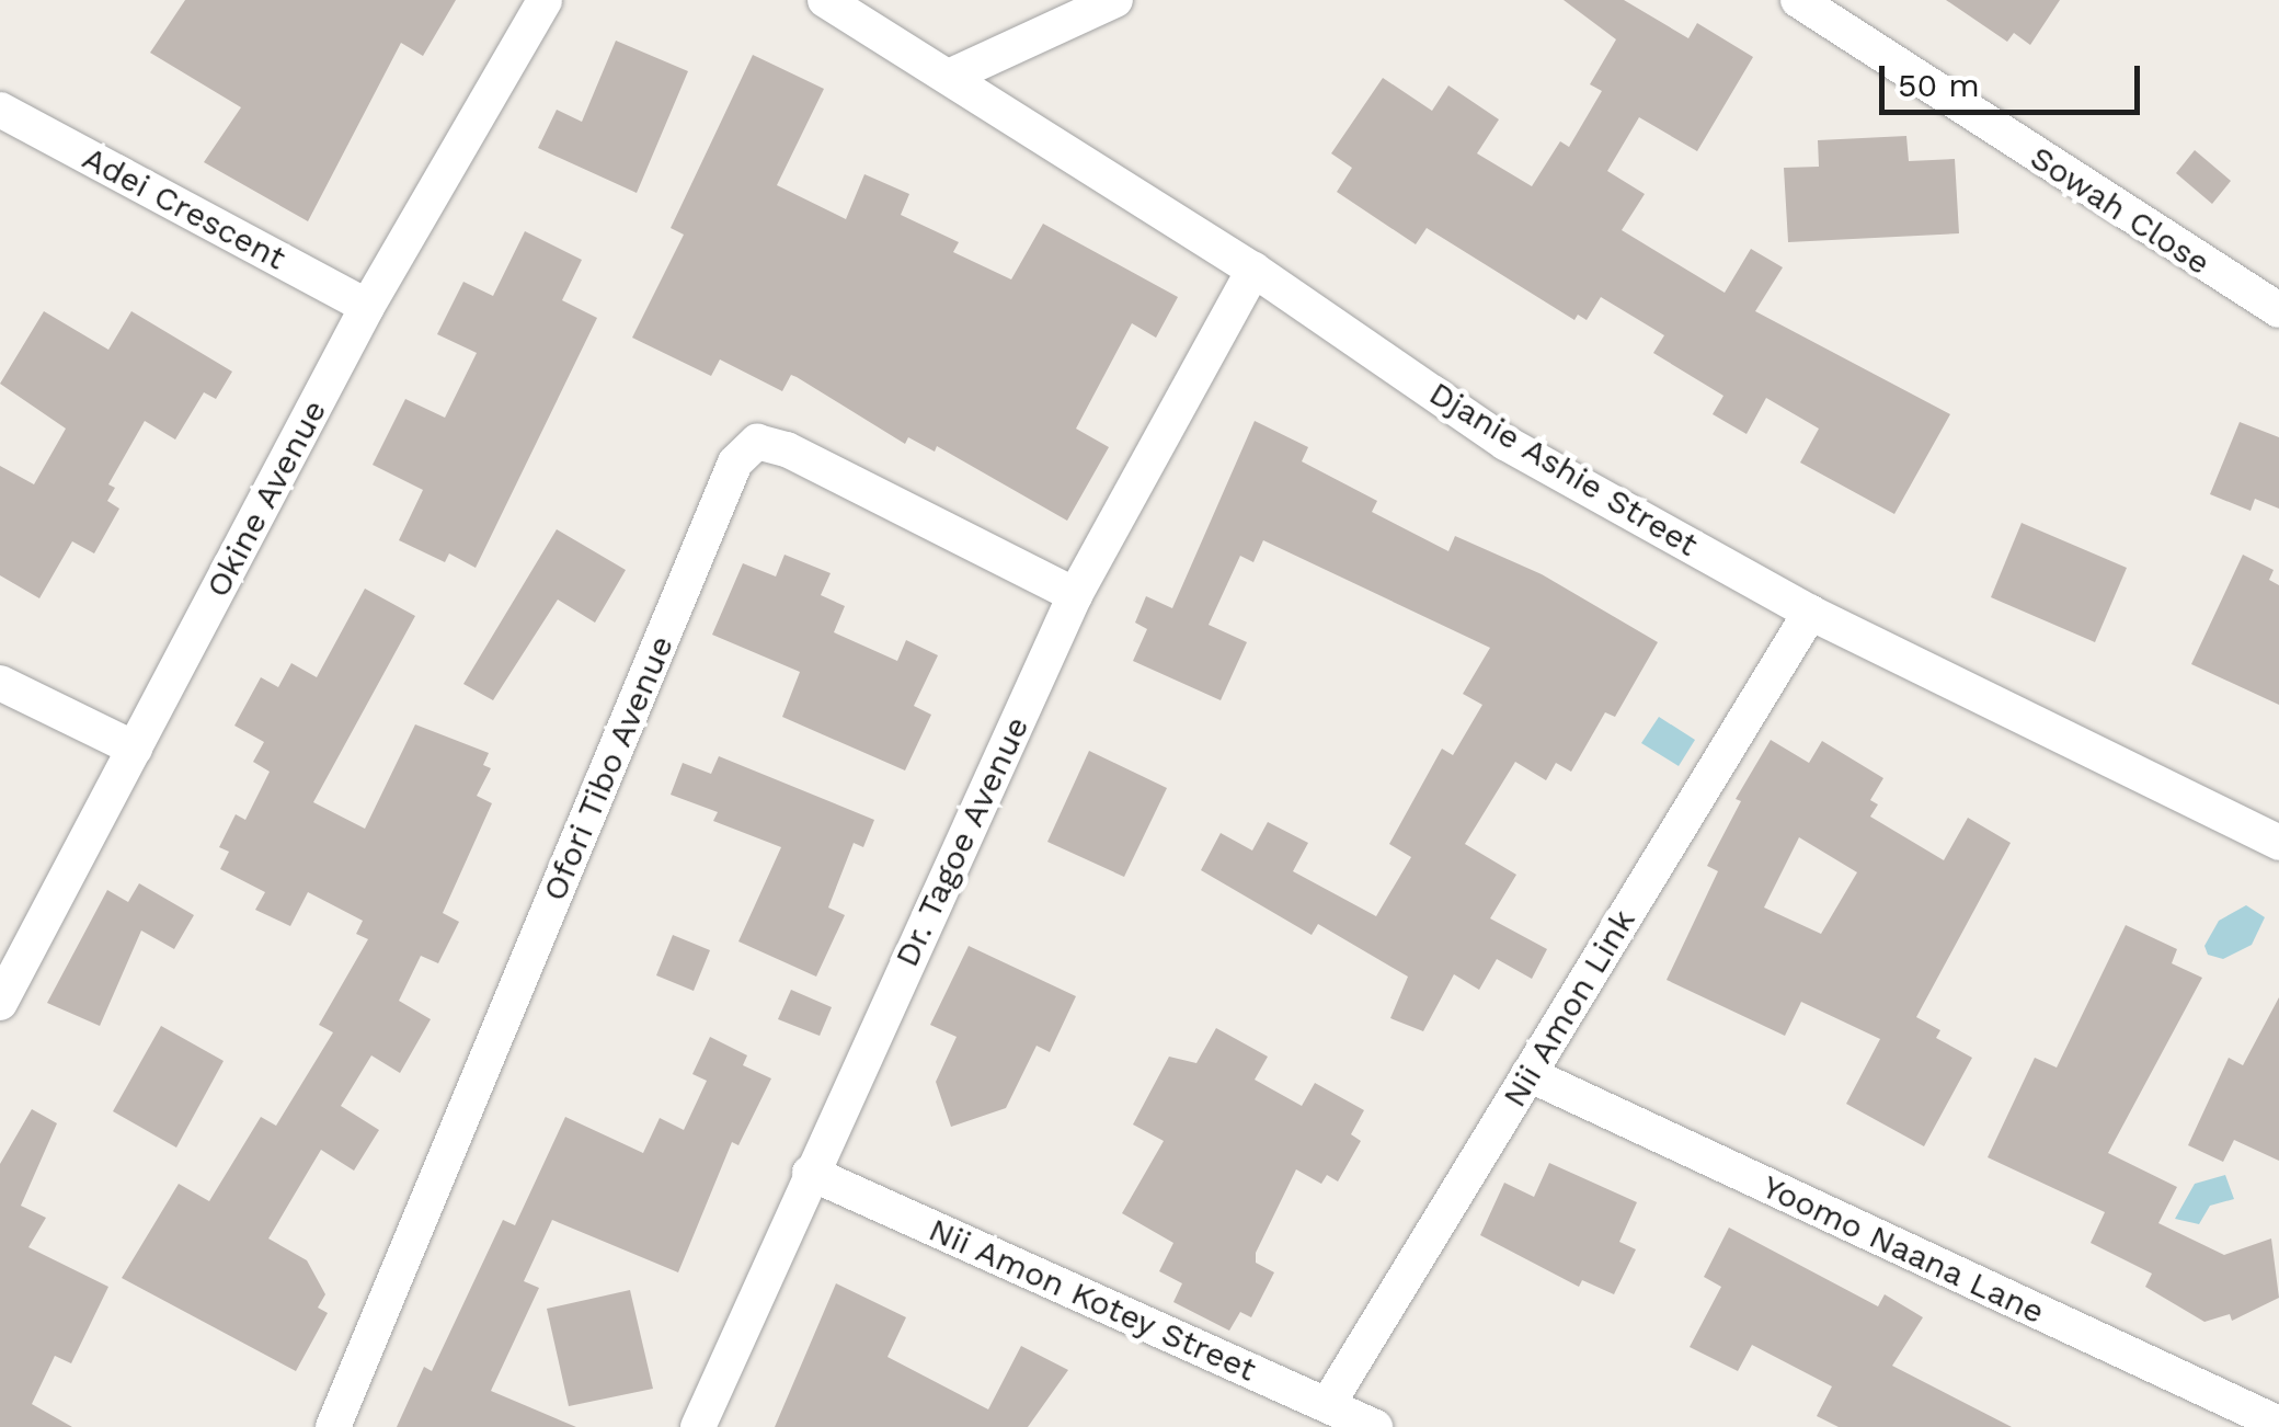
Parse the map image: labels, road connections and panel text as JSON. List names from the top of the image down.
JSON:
{
  "streets": {
    "street": [
      "Adei Crescent",
      "Sowah Close",
      "Djanie Ashie Street",
      "Okine Avenue",
      "Ofori Tibo Avenue",
      "Dr. Tagoe Avenue",
      "Nii Amon Link",
      "Yoomo Naana Lane",
      "Nii Amon Kotey Street"
    ]
  },
  "crossings": [
    ["Adei Crescent", "Okine Avenue"],
    ["Djanie Ashie Street", "Dr. Tagoe Avenue"],
    ["Djanie Ashie Street", "Nii Amon Link"],
    ["Ofori Tibo Avenue", "Dr. Tagoe Avenue"],
    ["Dr. Tagoe Avenue", "Nii Amon Kotey Street"],
    ["Nii Amon Link", "Yoomo Naana Lane"],
    ["Nii Amon Link", "Nii Amon Kotey Street"]
  ],
  "scale_bar": "50 m"
}
